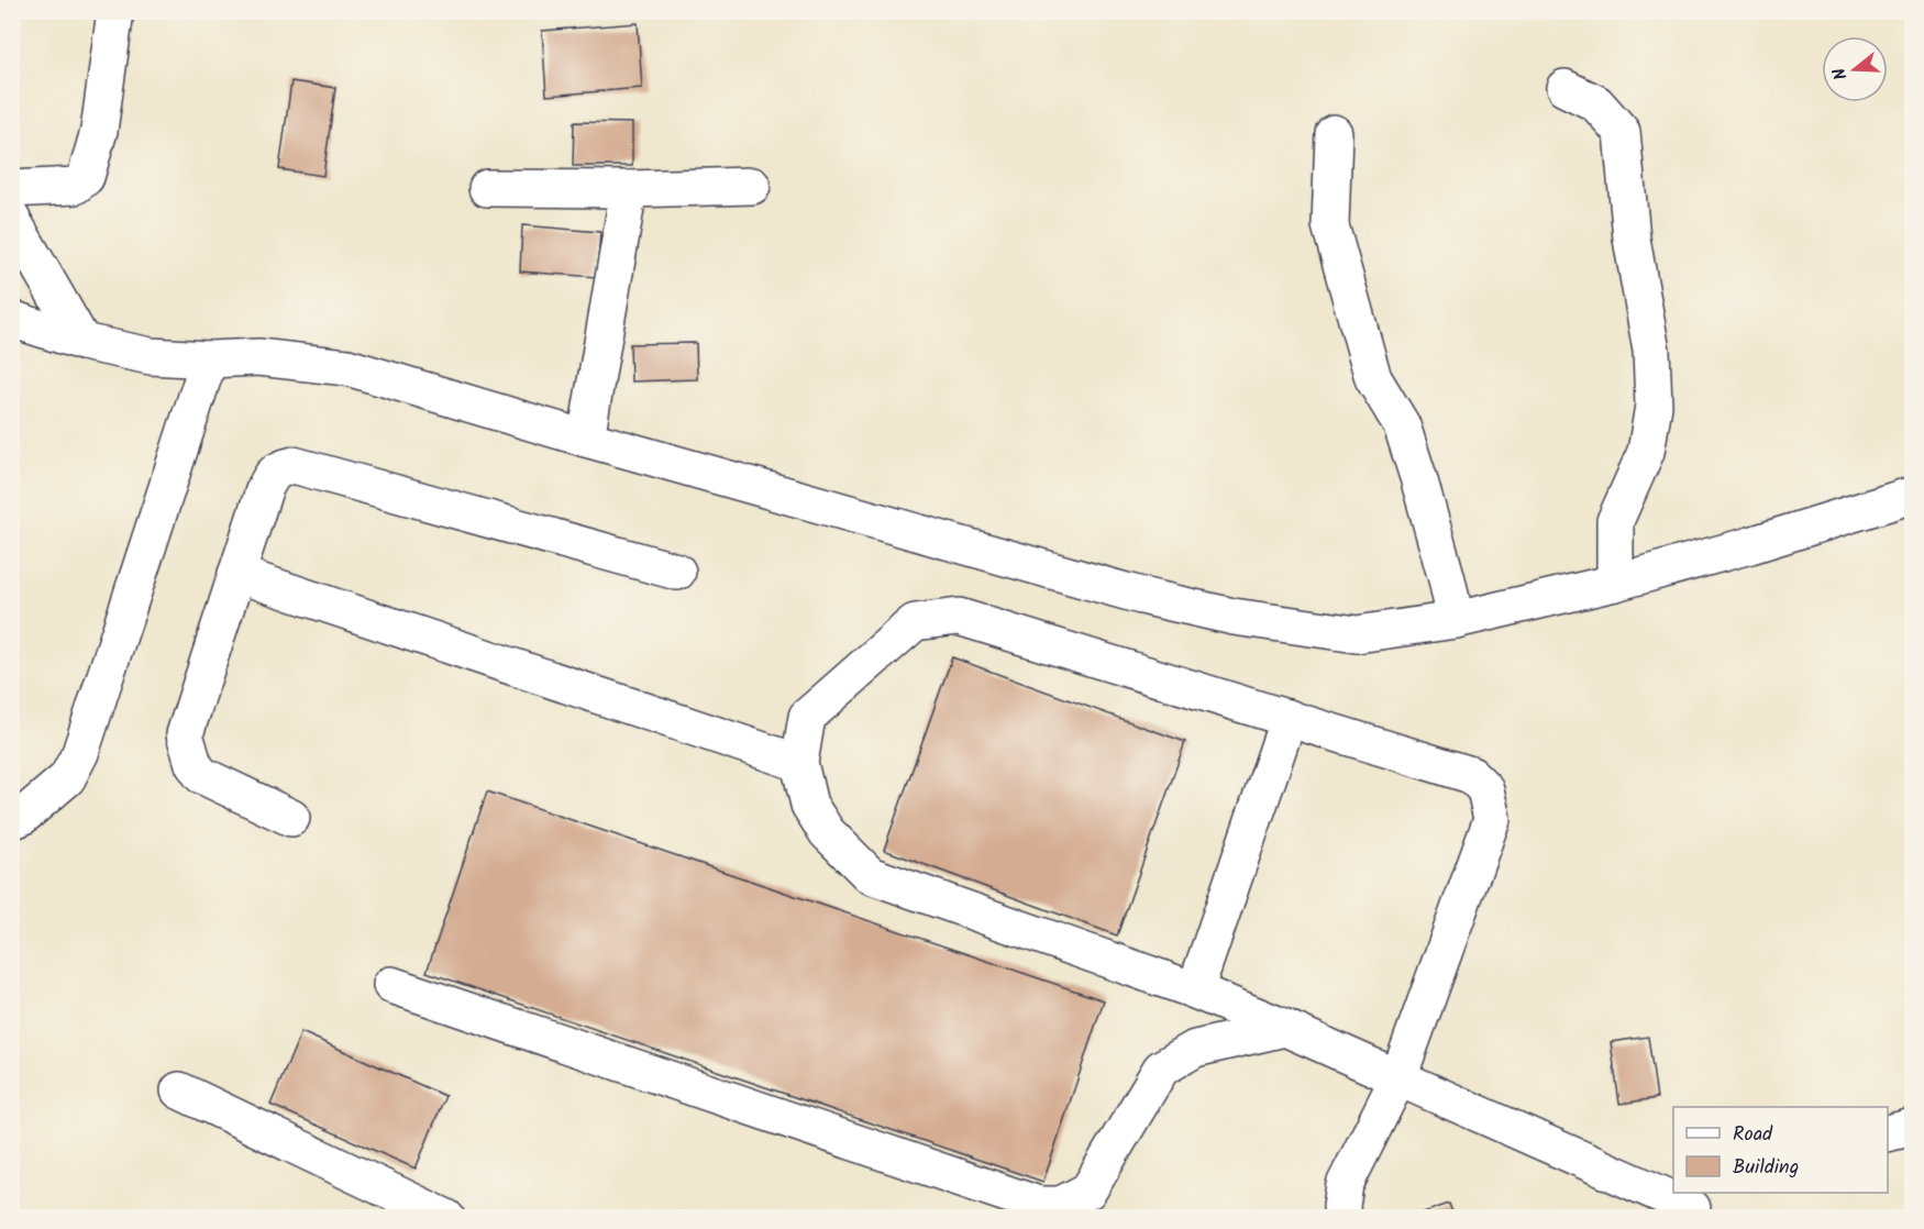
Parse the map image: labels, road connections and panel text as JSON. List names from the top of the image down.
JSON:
{
  "legend": ["Road", "Building"],
  "north": "left"
}
